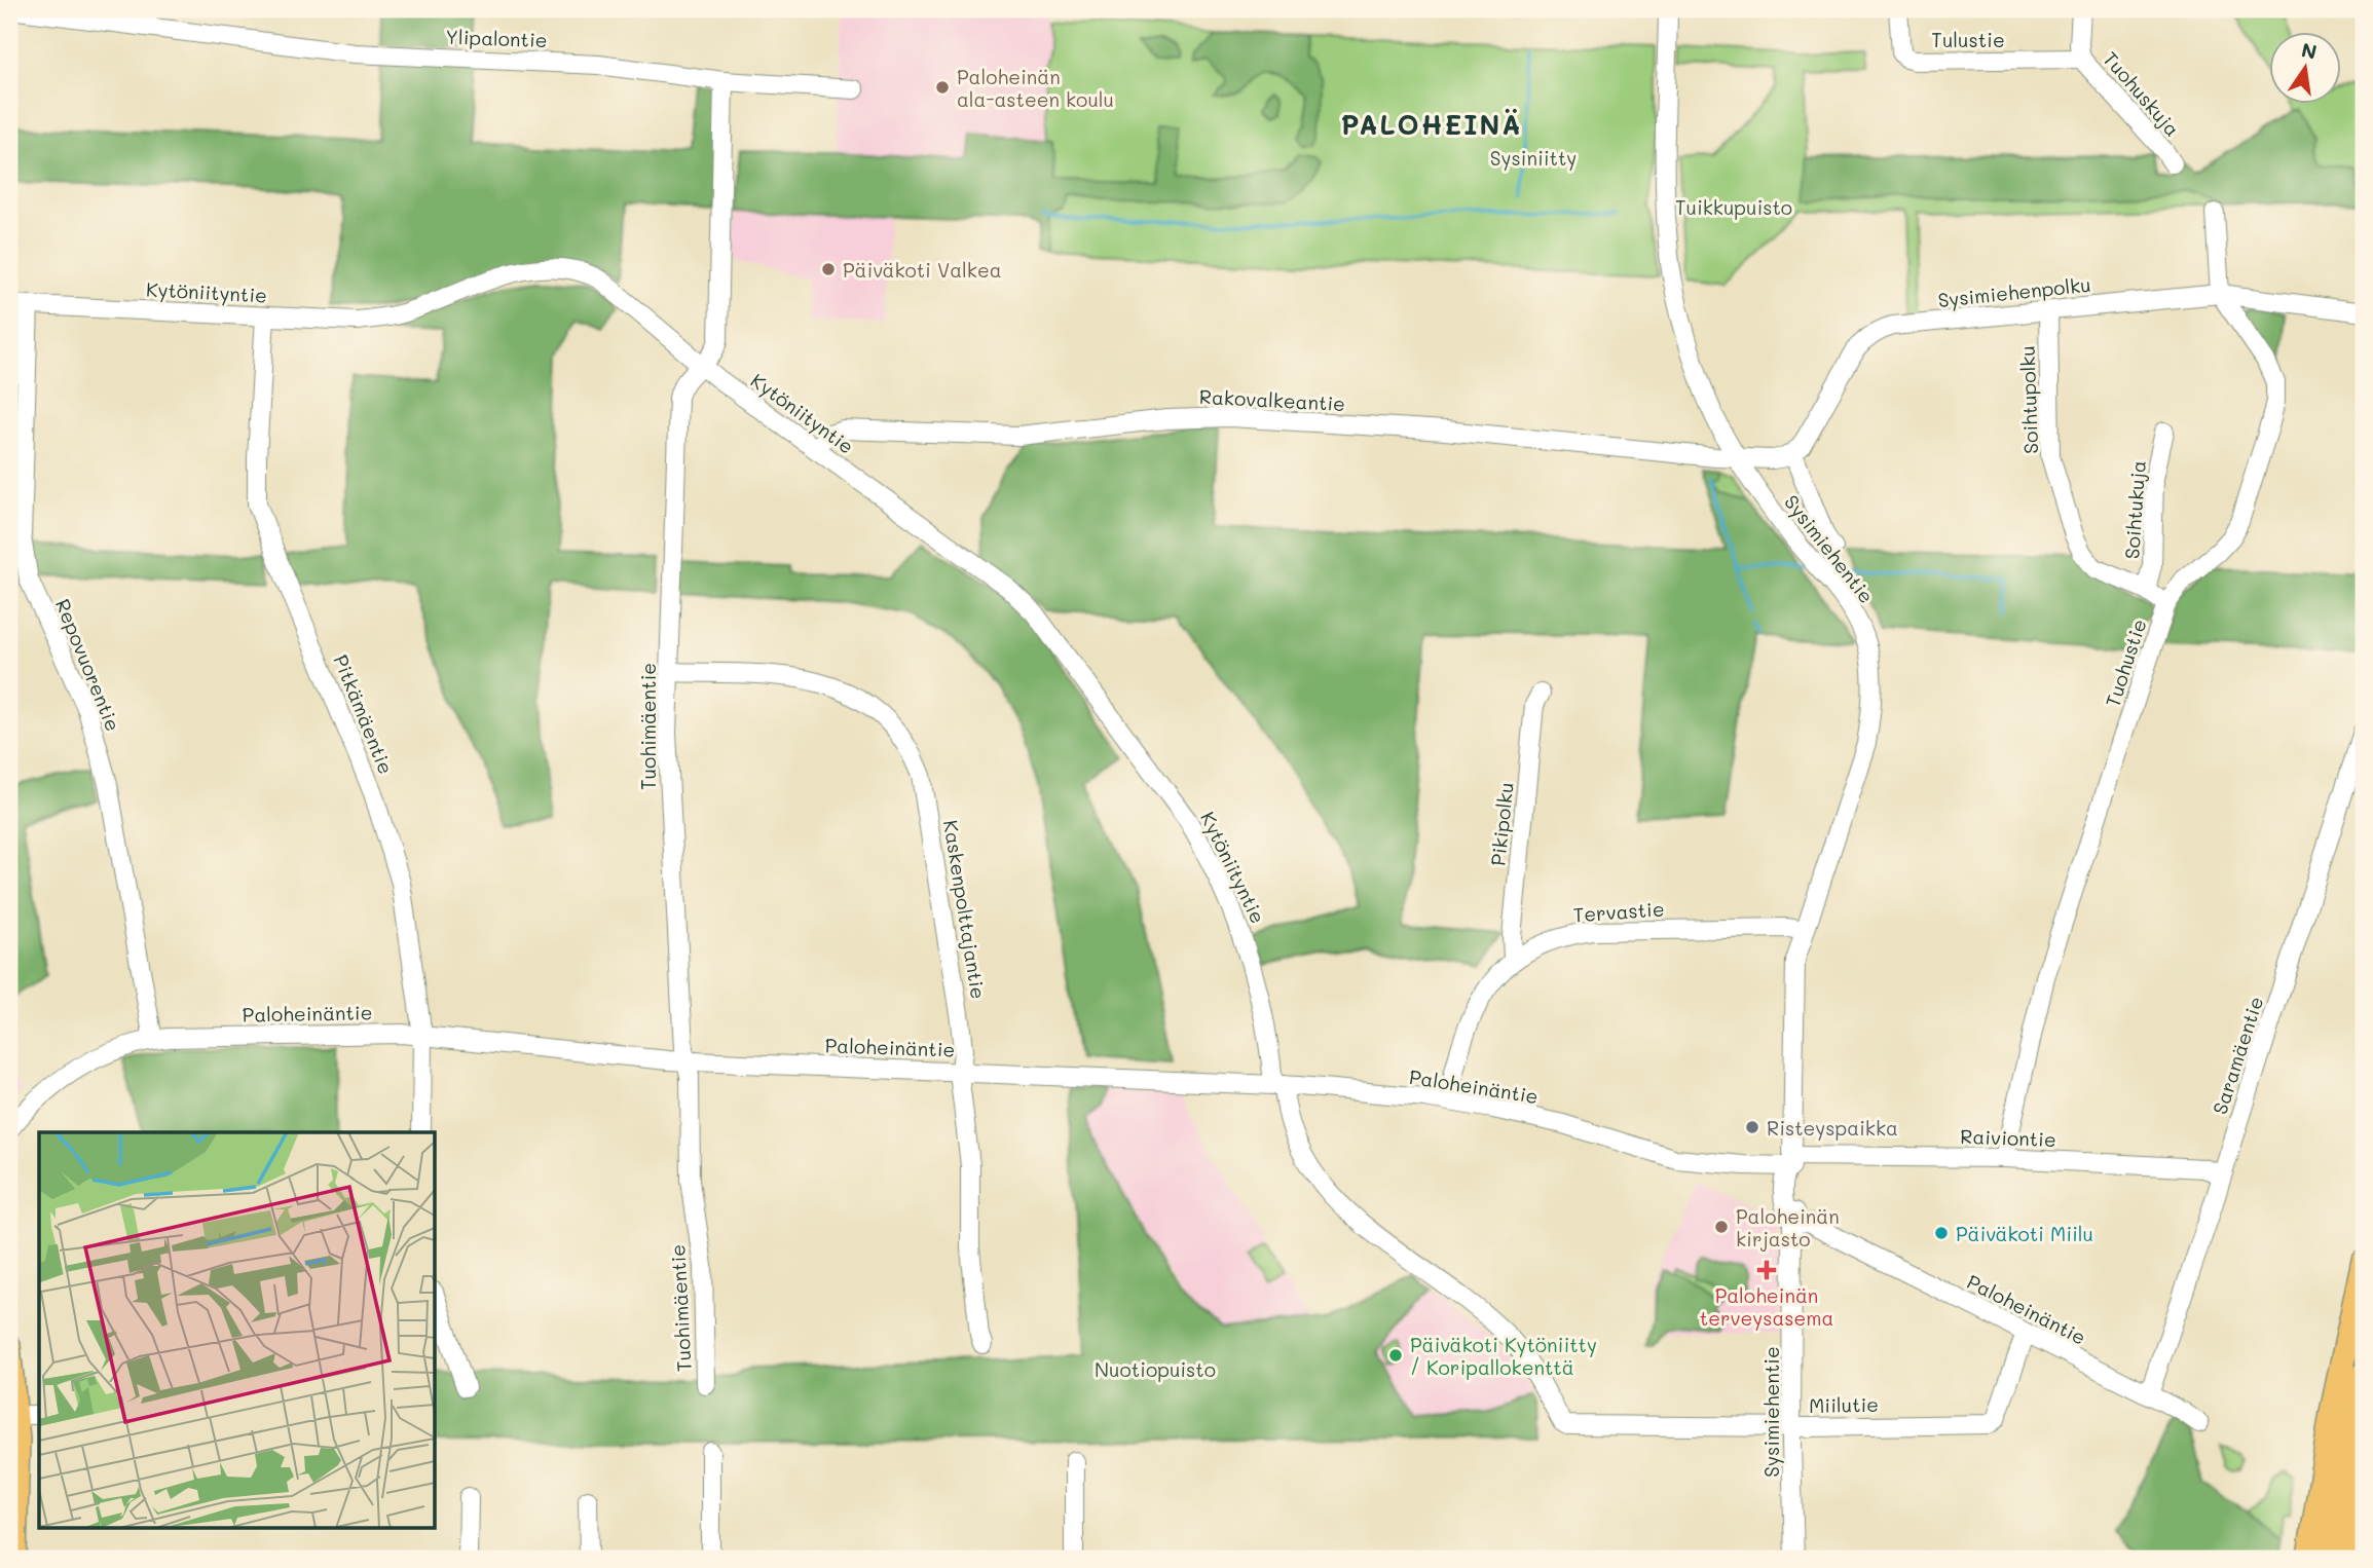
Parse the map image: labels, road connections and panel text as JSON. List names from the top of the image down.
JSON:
{
  "streets": {
    "street": [
      "Ylipalontie",
      "Tulustie",
      "Tuohuskuja",
      "Kytöniityntie",
      "Sysimiehenpolku",
      "Rakovalkeantie",
      "Soihtupolku",
      "Soihtukuja",
      "Sysimiehentie",
      "Tuohustie",
      "Repovuorentie",
      "Pitkämäentie",
      "Tuohimäentie",
      "Pikipolku",
      "Kaskenpolttajantie",
      "Tervastie",
      "Paloheinäntie",
      "Saramäentie",
      "Raiviontie",
      "Miilutie"
    ]
  },
  "crossings": [
    ["Ylipalontie", "Tuohimäentie"],
    ["Tulustie", "Tuohuskuja"],
    ["Kytöniityntie", "Rakovalkeantie"],
    ["Kytöniityntie", "Repovuorentie"],
    ["Kytöniityntie", "Pitkämäentie"],
    ["Kytöniityntie", "Tuohimäentie"],
    ["Kytöniityntie", "Paloheinäntie"],
    ["Kytöniityntie", "Miilutie"],
    ["Sysimiehenpolku", "Soihtupolku"],
    ["Sysimiehenpolku", "Tuohustie"],
    ["Rakovalkeantie", "Sysimiehentie"],
    ["Soihtupolku", "Soihtukuja"],
    ["Soihtupolku", "Tuohustie"],
    ["Sysimiehentie", "Tervastie"],
    ["Sysimiehentie", "Paloheinäntie"],
    ["Sysimiehentie", "Raiviontie"],
    ["Sysimiehentie", "Miilutie"],
    ["Tuohustie", "Raiviontie"],
    ["Repovuorentie", "Paloheinäntie"],
    ["Pitkämäentie", "Paloheinäntie"],
    ["Tuohimäentie", "Kaskenpolttajantie"],
    ["Tuohimäentie", "Paloheinäntie"],
    ["Pikipolku", "Tervastie"],
    ["Kaskenpolttajantie", "Paloheinäntie"],
    ["Tervastie", "Paloheinäntie"],
    ["Paloheinäntie", "Saramäentie"],
    ["Paloheinäntie", "Raiviontie"],
    ["Paloheinäntie", "Miilutie"],
    ["Saramäentie", "Raiviontie"]
  ],
  "districts": ["PALOHEINÄ"],
  "parks": ["Sysiniitty", "Tuikkupuisto", "Nuotiopuisto"],
  "places": {
    "other": [
      "Paloheinän ala-asteen koulu",
      "Päiväkoti Valkea",
      "Risteyspaikka",
      "Paloheinän kirjasto",
      "Päiväkoti Miilu",
      "Päiväkoti Kytöniitty / Koripallokenttä"
    ],
    "health": ["Paloheinän terveysasema"]
  },
  "north": "top"
}
